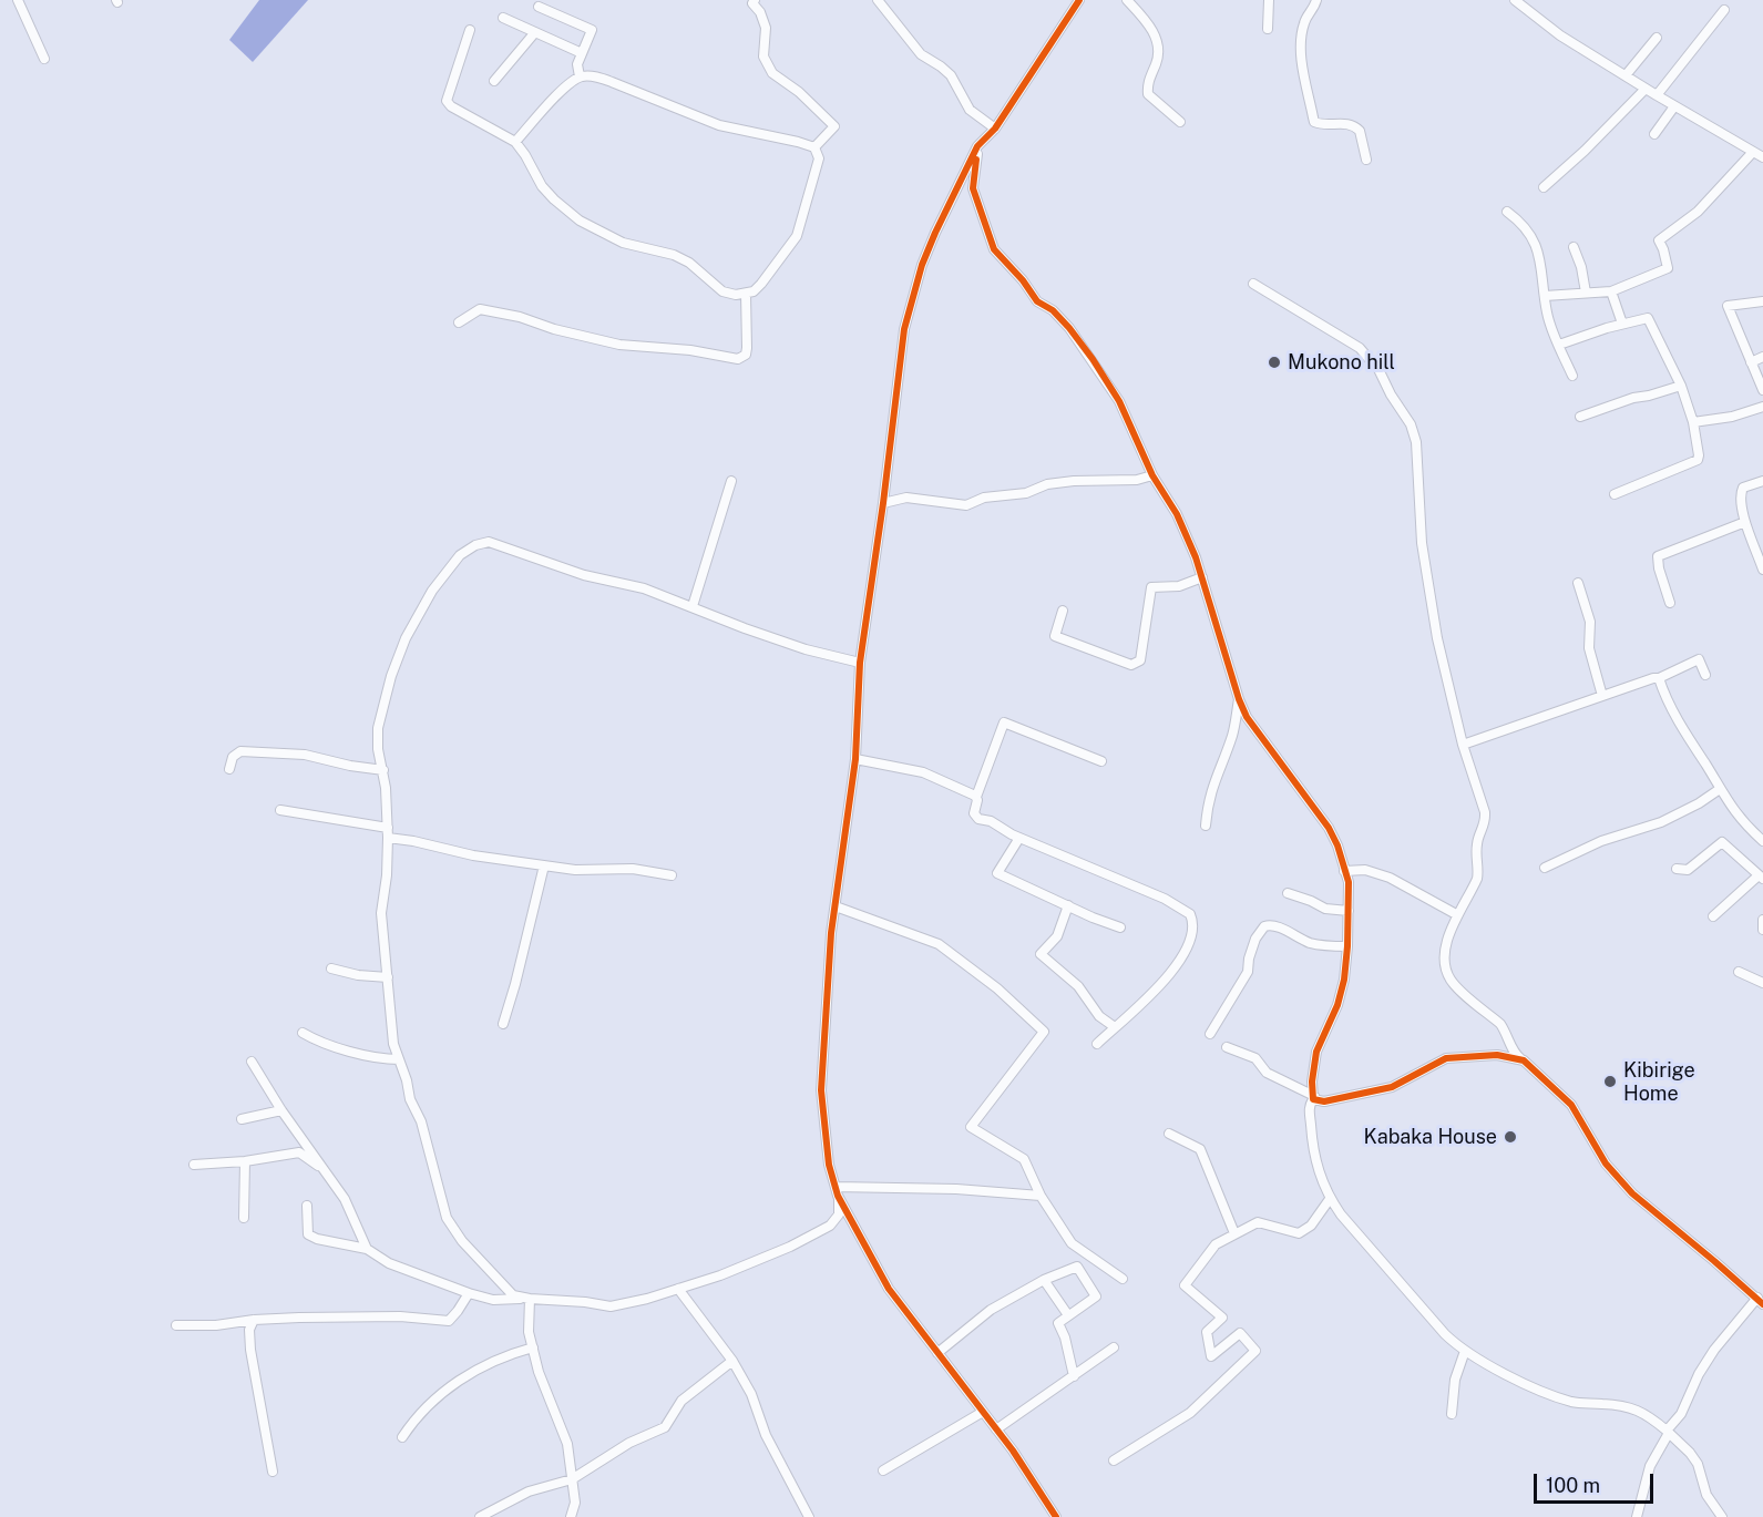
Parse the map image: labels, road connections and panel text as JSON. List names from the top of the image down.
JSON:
{
  "places": ["Mukono hill", "Kibirige Home", "Kabaka House"],
  "scale_bar": "100 m"
}
